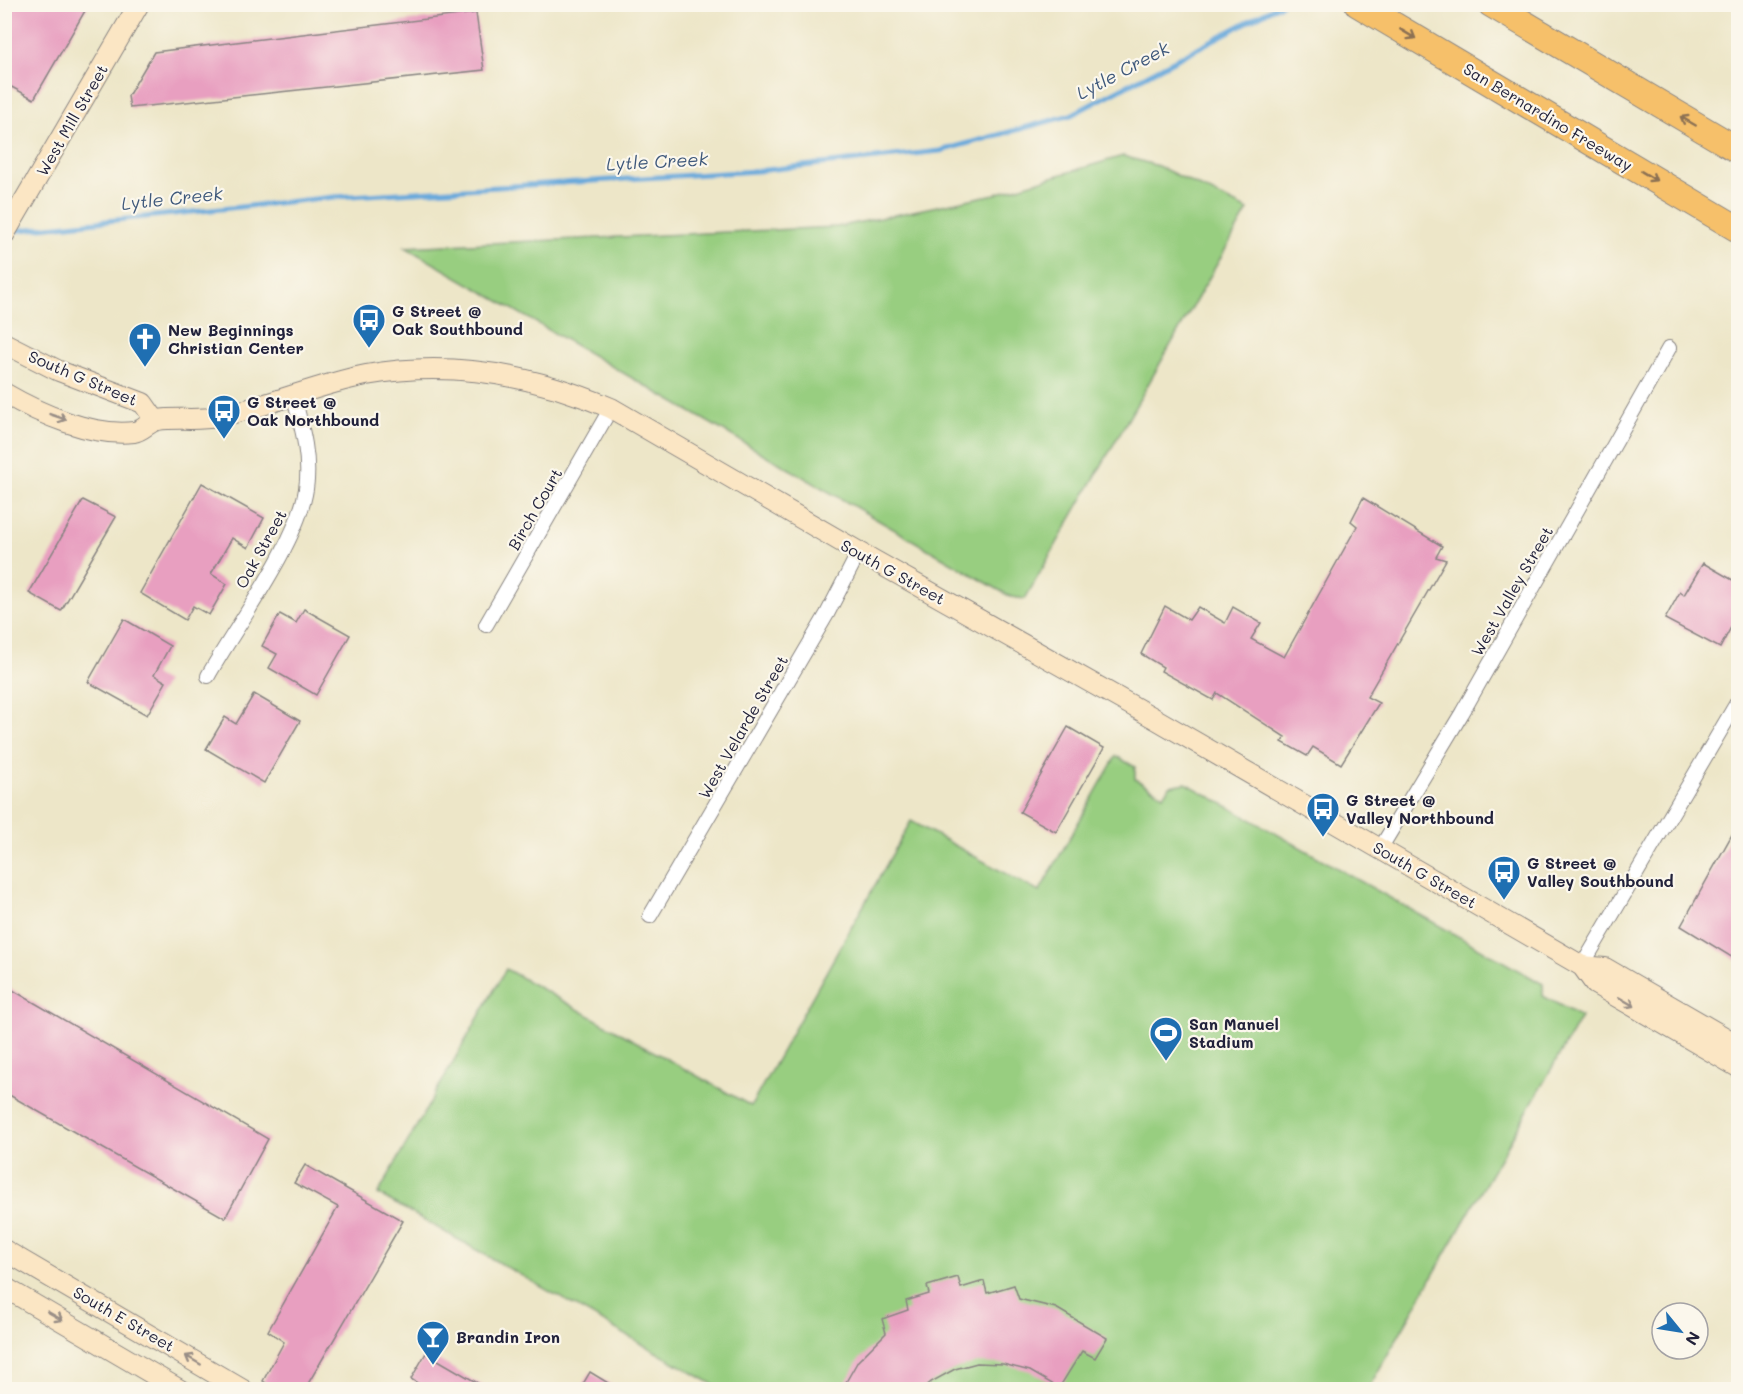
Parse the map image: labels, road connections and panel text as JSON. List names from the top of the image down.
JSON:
{
  "streets": {
    "highway": ["San Bernardino Freeway"],
    "main road": ["West Mill Street", "South G Street", "South E Street"],
    "street": [
      "Birch Court",
      "Oak Street",
      "West Valley Street",
      "West Velarde Street"
    ]
  },
  "crossings": [
    ["South G Street", "Birch Court"],
    ["South G Street", "Oak Street"],
    ["South G Street", "West Valley Street"],
    ["South G Street", "West Velarde Street"]
  ],
  "water": ["Lytle Creek"],
  "places": {
    "bus stop": [
      "G Street @ Oak Southbound",
      "G Street @ Oak Northbound",
      "G Street @ Valley Northbound",
      "G Street @ Valley Southbound"
    ],
    "church": ["New Beginnings Christian Center"],
    "sports": ["San Manuel Stadium"],
    "bar": ["Brandin Iron"]
  },
  "north": "bottom right"
}
